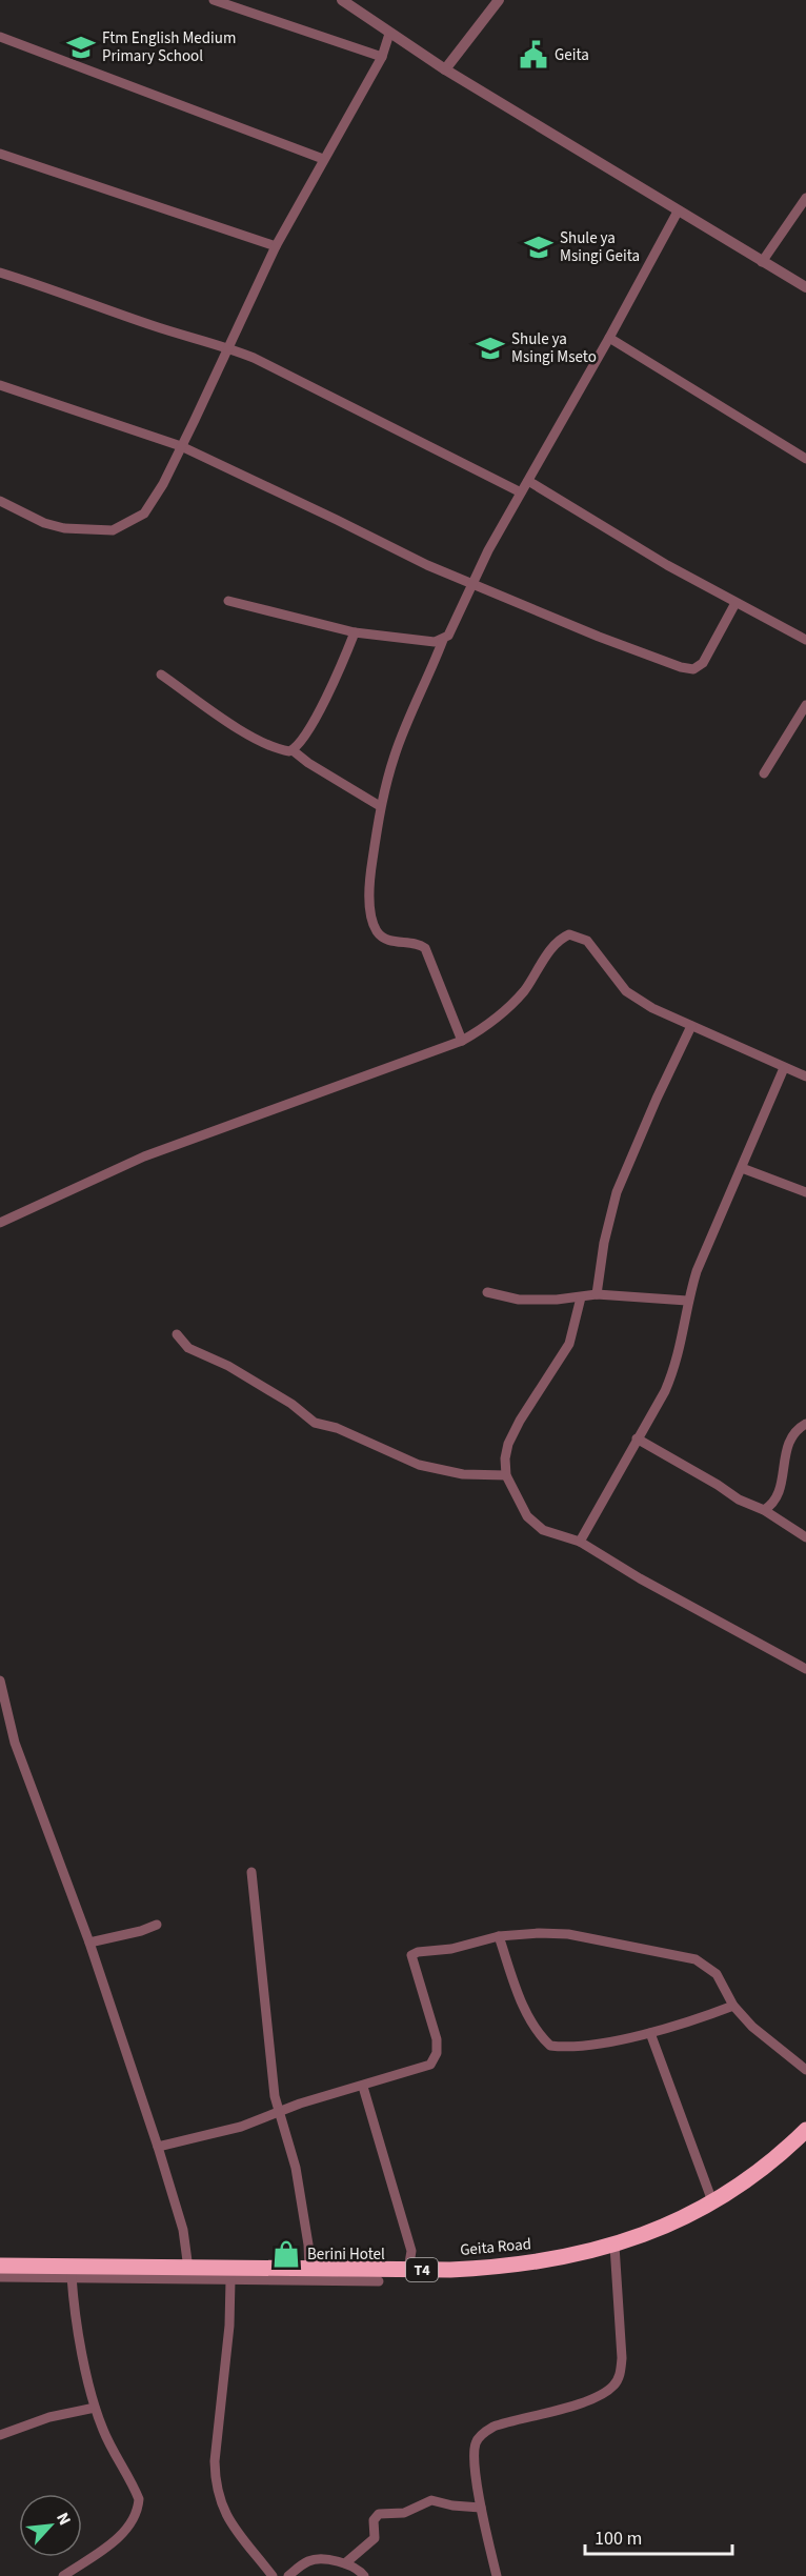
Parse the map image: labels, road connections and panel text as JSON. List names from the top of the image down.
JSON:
{
  "streets": {
    "highway": ["Geita Road", "T4"]
  },
  "places": {
    "school or university": ["Ftm English Medium Primary School", "Shule ya Msingi Geita", "Shule ya Msingi Mseto"],
    "public building": ["Geita"],
    "shop": ["Berini Hotel"]
  },
  "scale_bar": "100 m",
  "north": "top right"
}
